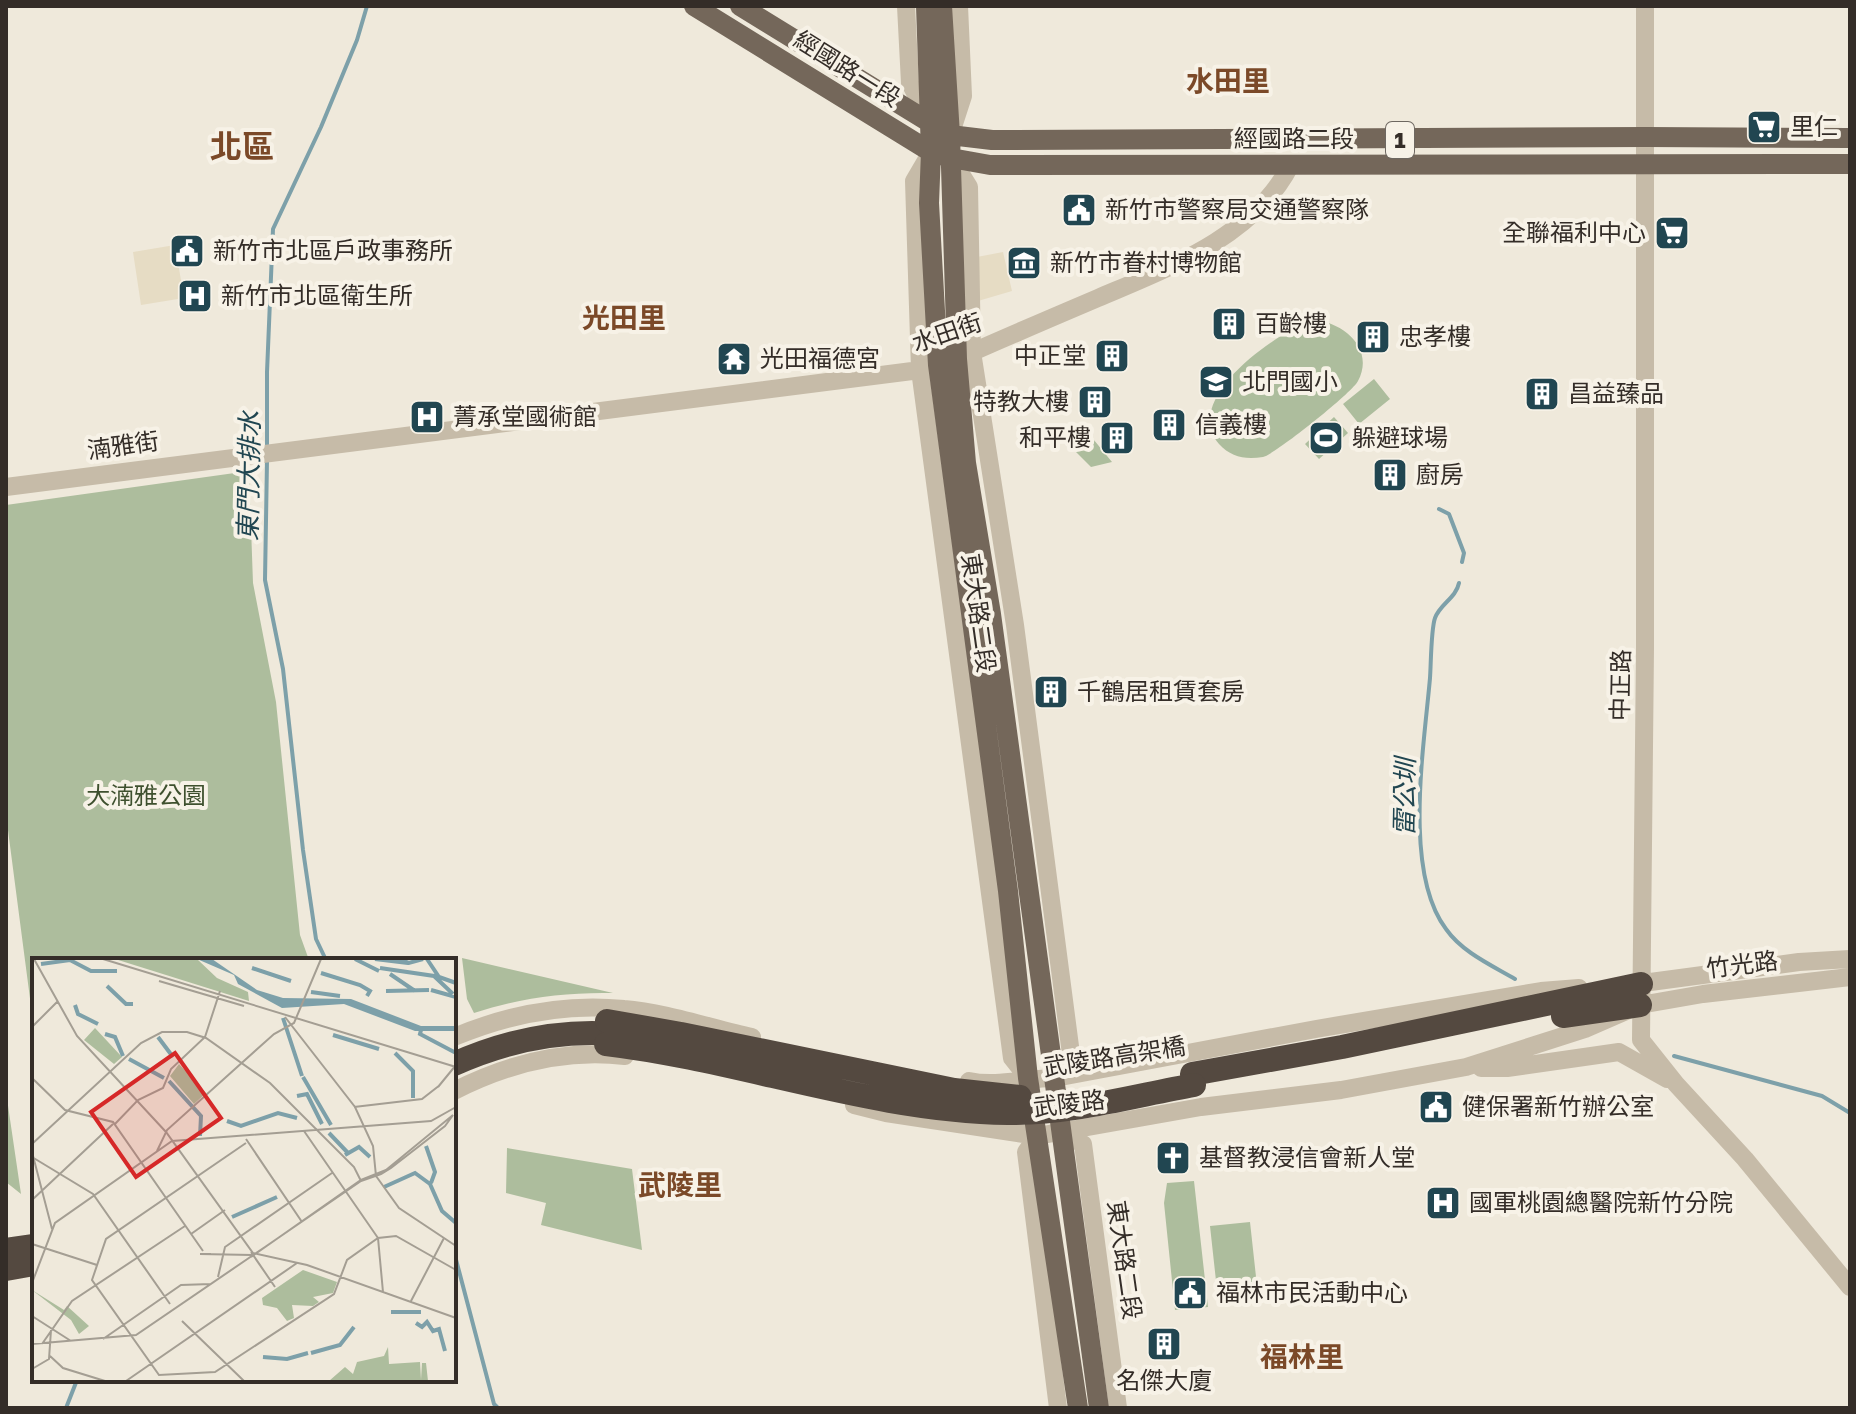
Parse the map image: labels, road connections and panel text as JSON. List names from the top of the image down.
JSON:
{
  "streets": {
    "highway": ["武陵路高架橋"],
    "main road": [
      "經國路一段",
      "經國路二段",
      "1",
      "東大路二段"
    ],
    "street": [
      "水田街",
      "湳雅街",
      "中正路",
      "竹光路",
      "武陵路"
    ]
  },
  "crossings": [
    ["經國路一段", "經國路二段"],
    ["經國路一段", "東大路二段"],
    ["經國路二段", "水田街"],
    ["經國路二段", "東大路二段"],
    ["經國路二段", "中正路"],
    ["水田街", "湳雅街"],
    ["水田街", "東大路二段"],
    ["東大路二段", "武陵路"],
    ["中正路", "竹光路"],
    ["中正路", "武陵路高架橋"],
    ["中正路", "武陵路"],
    ["竹光路", "武陵路高架橋"],
    ["竹光路", "武陵路"],
    ["武陵路高架橋", "武陵路"]
  ],
  "districts": [
    "水田里",
    "北區",
    "光田里",
    "武陵里",
    "福林里"
  ],
  "water": ["東門大排水", "雷公圳"],
  "parks": ["大湳雅公園"],
  "places": {
    "supermarket": ["里仁", "全聯福利中心"],
    "public building": [
      "新竹市警察局交通警察隊",
      "新竹市北區戶政事務所",
      "健保署新竹辦公室",
      "福林市民活動中心"
    ],
    "museum": ["新竹市眷村博物館"],
    "hospital": ["新竹市北區衛生所", "菁承堂國術館", "國軍桃園總醫院新竹分院"],
    "building": [
      "百齡樓",
      "忠孝樓",
      "中正堂",
      "昌益臻品",
      "特教大樓",
      "信義樓",
      "和平樓",
      "廚房",
      "千鶴居租賃套房",
      "名傑大廈"
    ],
    "temple": ["光田福德宮"],
    "school or university": ["北門國小"],
    "sports": ["躲避球場"],
    "church": ["基督教浸信會新人堂"]
  }
}
